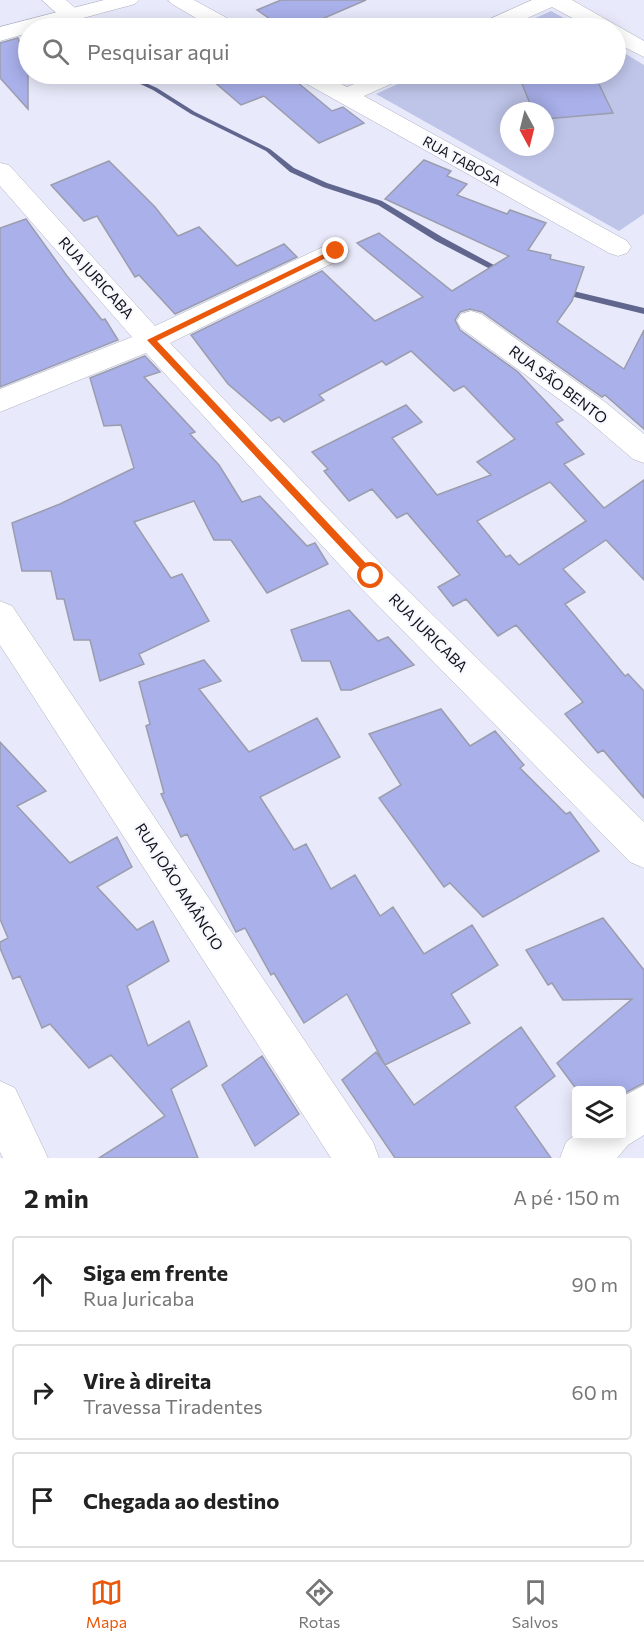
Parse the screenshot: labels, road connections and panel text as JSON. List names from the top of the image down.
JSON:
{
  "streets": {
    "street": [
      "RUA TABOSA",
      "RUA JURICABA",
      "RUA SÃO BENTO",
      "RUA JOÃO AMÂNCIO"
    ]
  },
  "north": "bottom",
  "page": {
    "search": "Pesquisar aqui",
    "heading": ["2 min", "A pé · 150 m"],
    "list": [
      ["Siga em frente", "Rua Juricaba", "90 m"],
      ["Vire à direita", "Travessa Tiradentes", "60 m"],
      "Chegada ao destino"
    ],
    "nav": ["Mapa", "Rotas", "Salvos"]
  }
}
